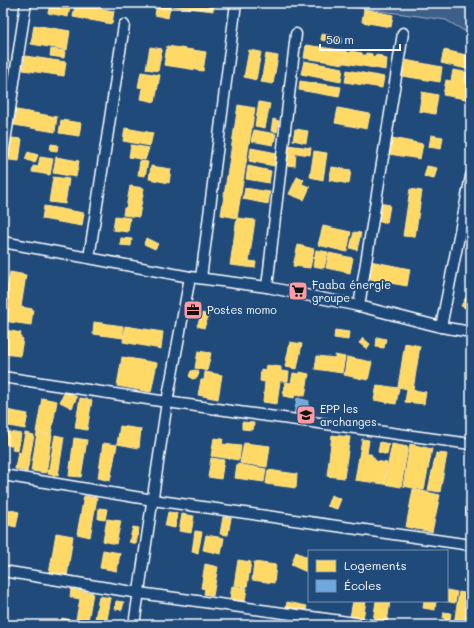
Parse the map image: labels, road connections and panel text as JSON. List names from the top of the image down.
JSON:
{
  "places": {
    "supermarket": ["Faaba énergie groupe"],
    "office": ["Postes momo"],
    "school or university": ["EPP les archanges"]
  },
  "legend": ["Logements", "Écoles"],
  "scale_bar": "50 m"
}
